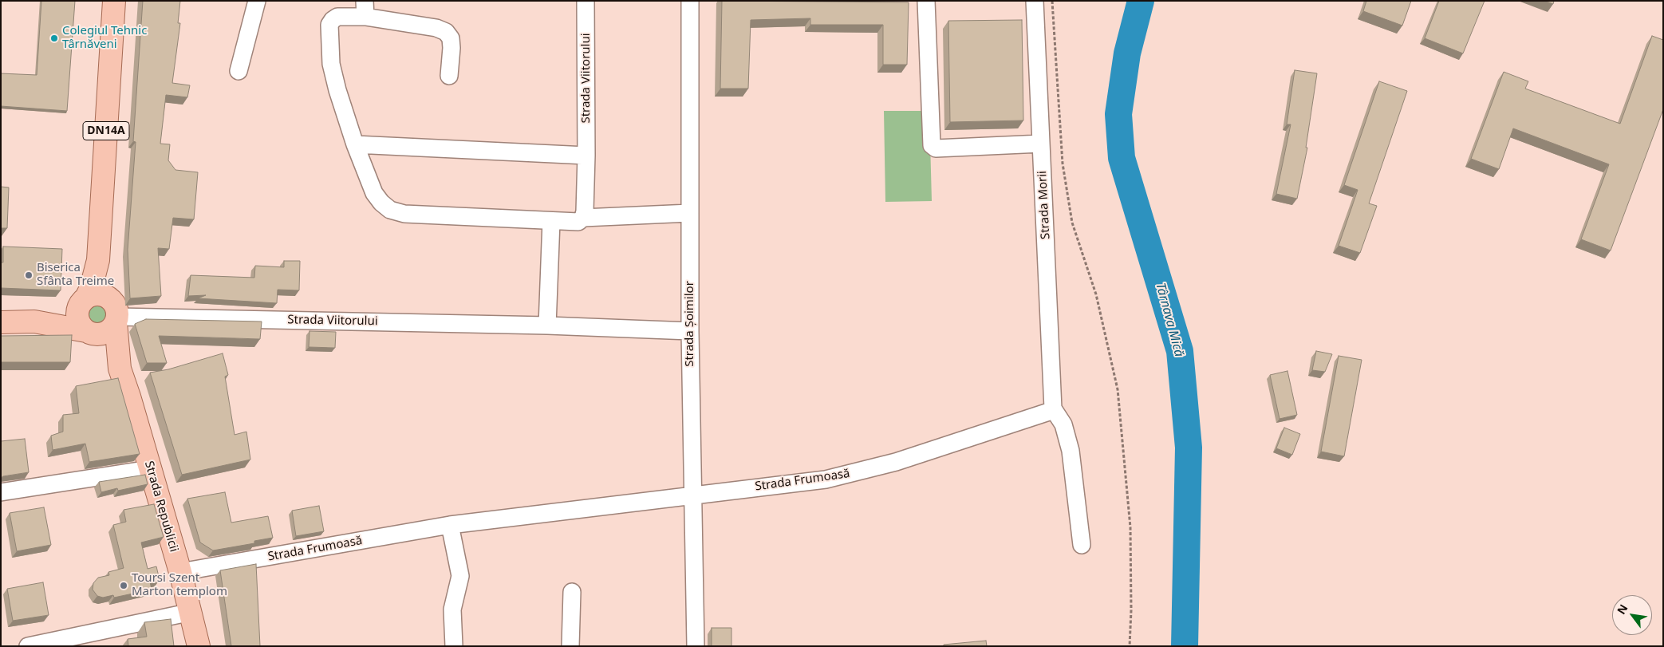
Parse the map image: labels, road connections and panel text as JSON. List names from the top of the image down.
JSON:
{
  "streets": {
    "main road": ["DN14A", "Strada Republicii"],
    "street": [
      "Strada Viitorului",
      "Strada Morii",
      "Strada Șoimilor",
      "Strada Frumoasă"
    ]
  },
  "crossings": [
    ["Strada Viitorului", "DN14A"],
    ["Strada Viitorului", "Strada Șoimilor"],
    ["Strada Viitorului", "Strada Republicii"],
    ["DN14A", "Strada Republicii"],
    ["Strada Morii", "Strada Frumoasă"],
    ["Strada Șoimilor", "Strada Frumoasă"],
    ["Strada Frumoasă", "Strada Republicii"]
  ],
  "water": ["Târnava Mică"],
  "places": ["Colegiul Tehnic Târnăveni", "Biserica Sfânta Treime", "Toursi Szent Marton templom"],
  "north": "top left"
}
